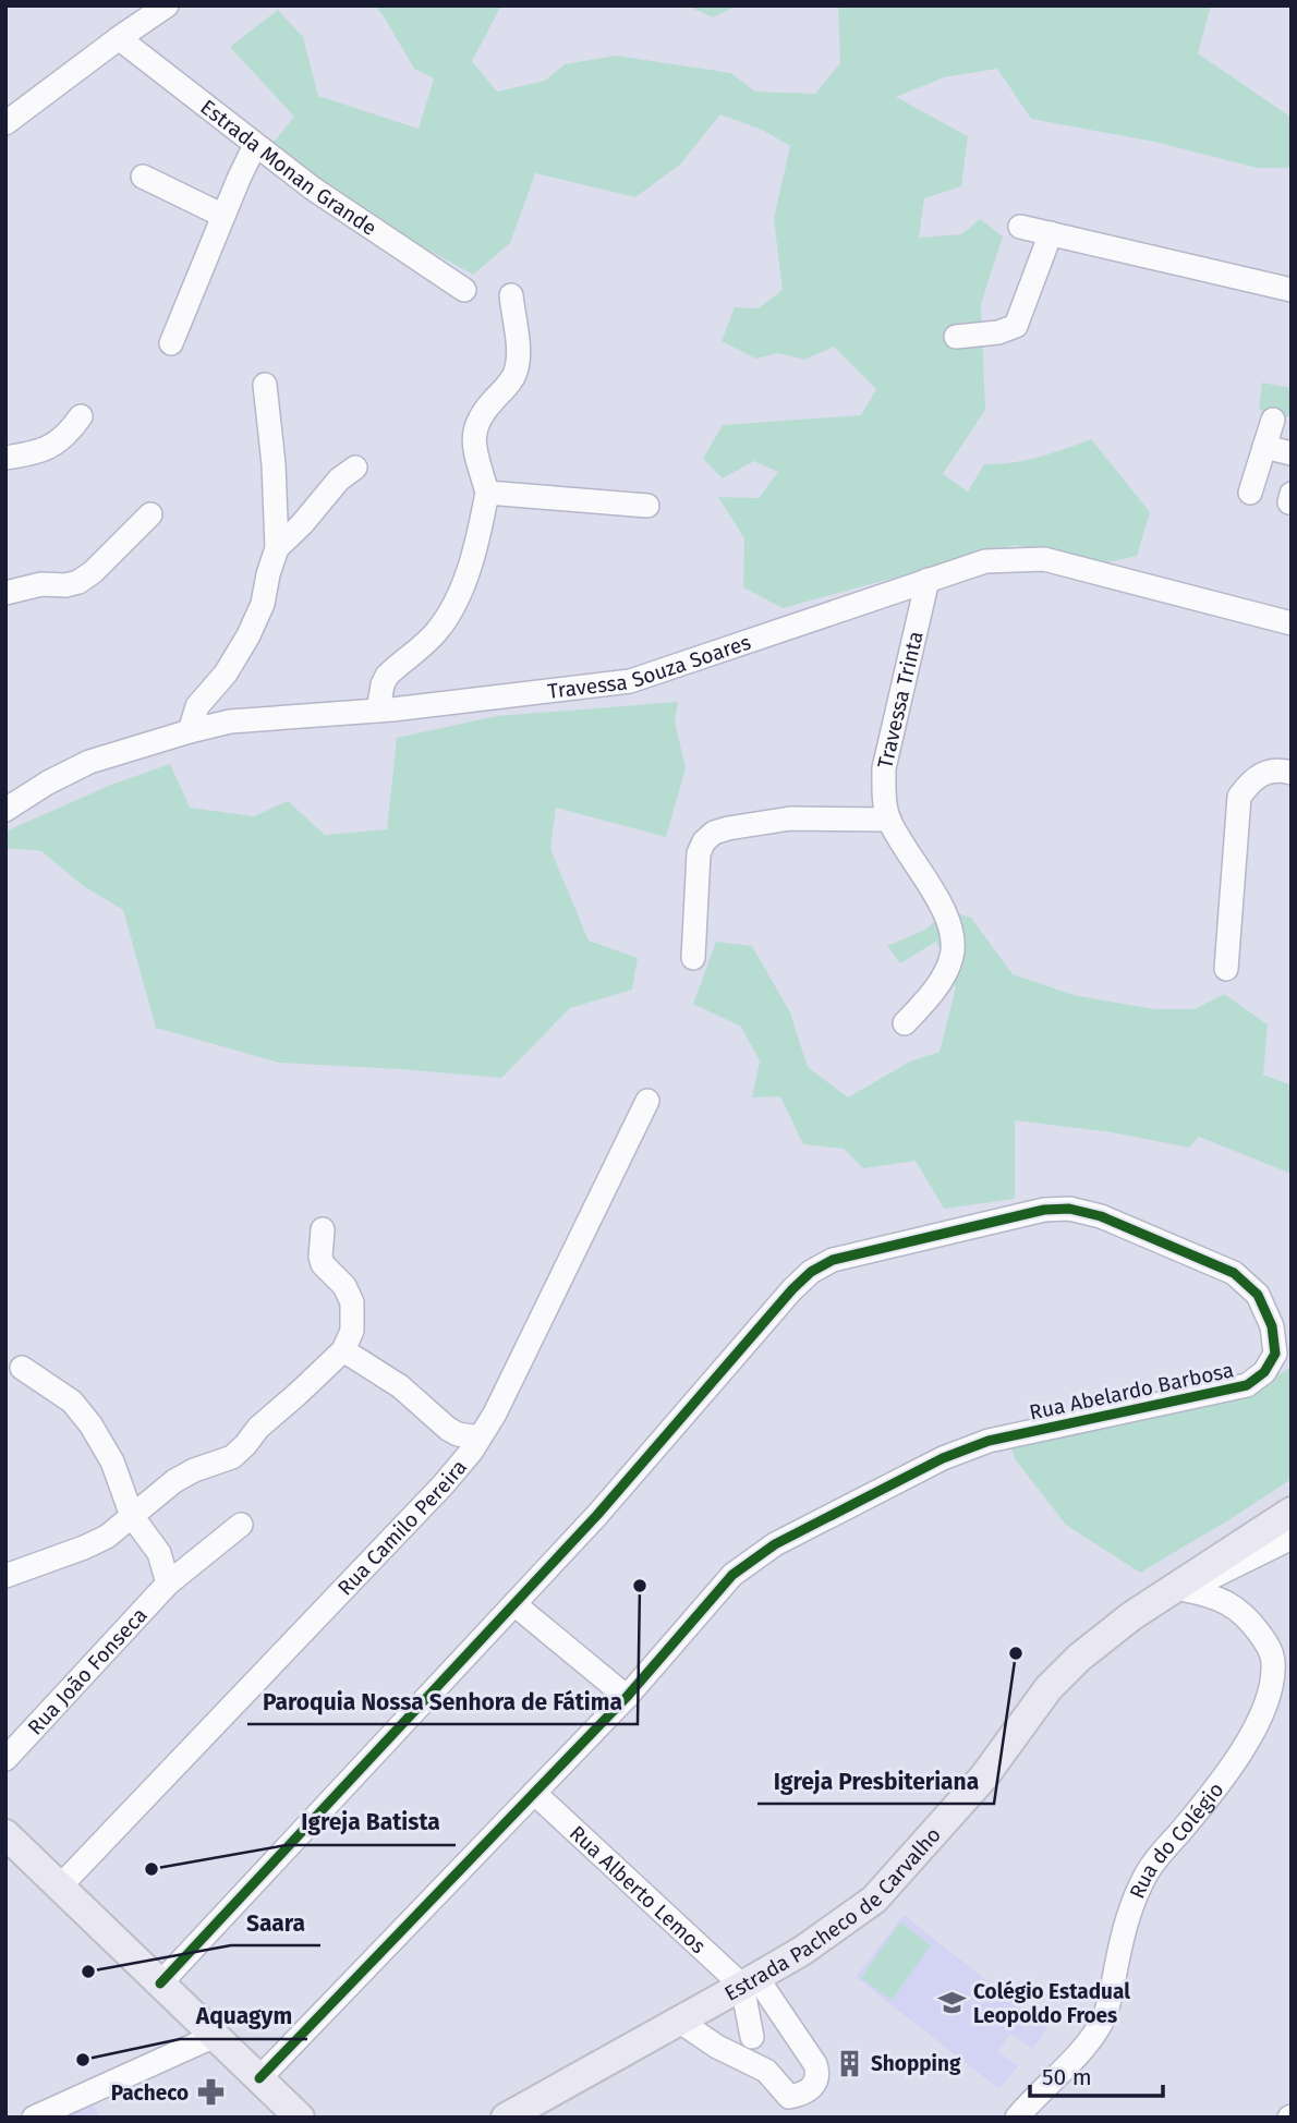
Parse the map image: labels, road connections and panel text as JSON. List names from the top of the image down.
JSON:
{
  "streets": {
    "main road": ["Estrada Pacheco de Carvalho"],
    "street": [
      "Estrada Monan Grande",
      "Travessa Souza Soares",
      "Travessa Trinta",
      "Rua Abelardo Barbosa",
      "Rua Camilo Pereira",
      "Rua João Fonseca",
      "Rua do Colégio",
      "Rua Alberto Lemos"
    ]
  },
  "crossings": [
    ["Travessa Souza Soares", "Travessa Trinta"],
    ["Rua Alberto Lemos", "Estrada Pacheco de Carvalho"]
  ],
  "places": {
    "other": [
      "Paroquia Nossa Senhora de Fátima",
      "Igreja Presbiteriana",
      "Igreja Batista",
      "Saara",
      "Aquagym"
    ],
    "school or university": ["Colégio Estadual Leopoldo Froes"],
    "building": ["Shopping"],
    "pharmacy": ["Pacheco"]
  },
  "scale_bar": "50 m"
}
